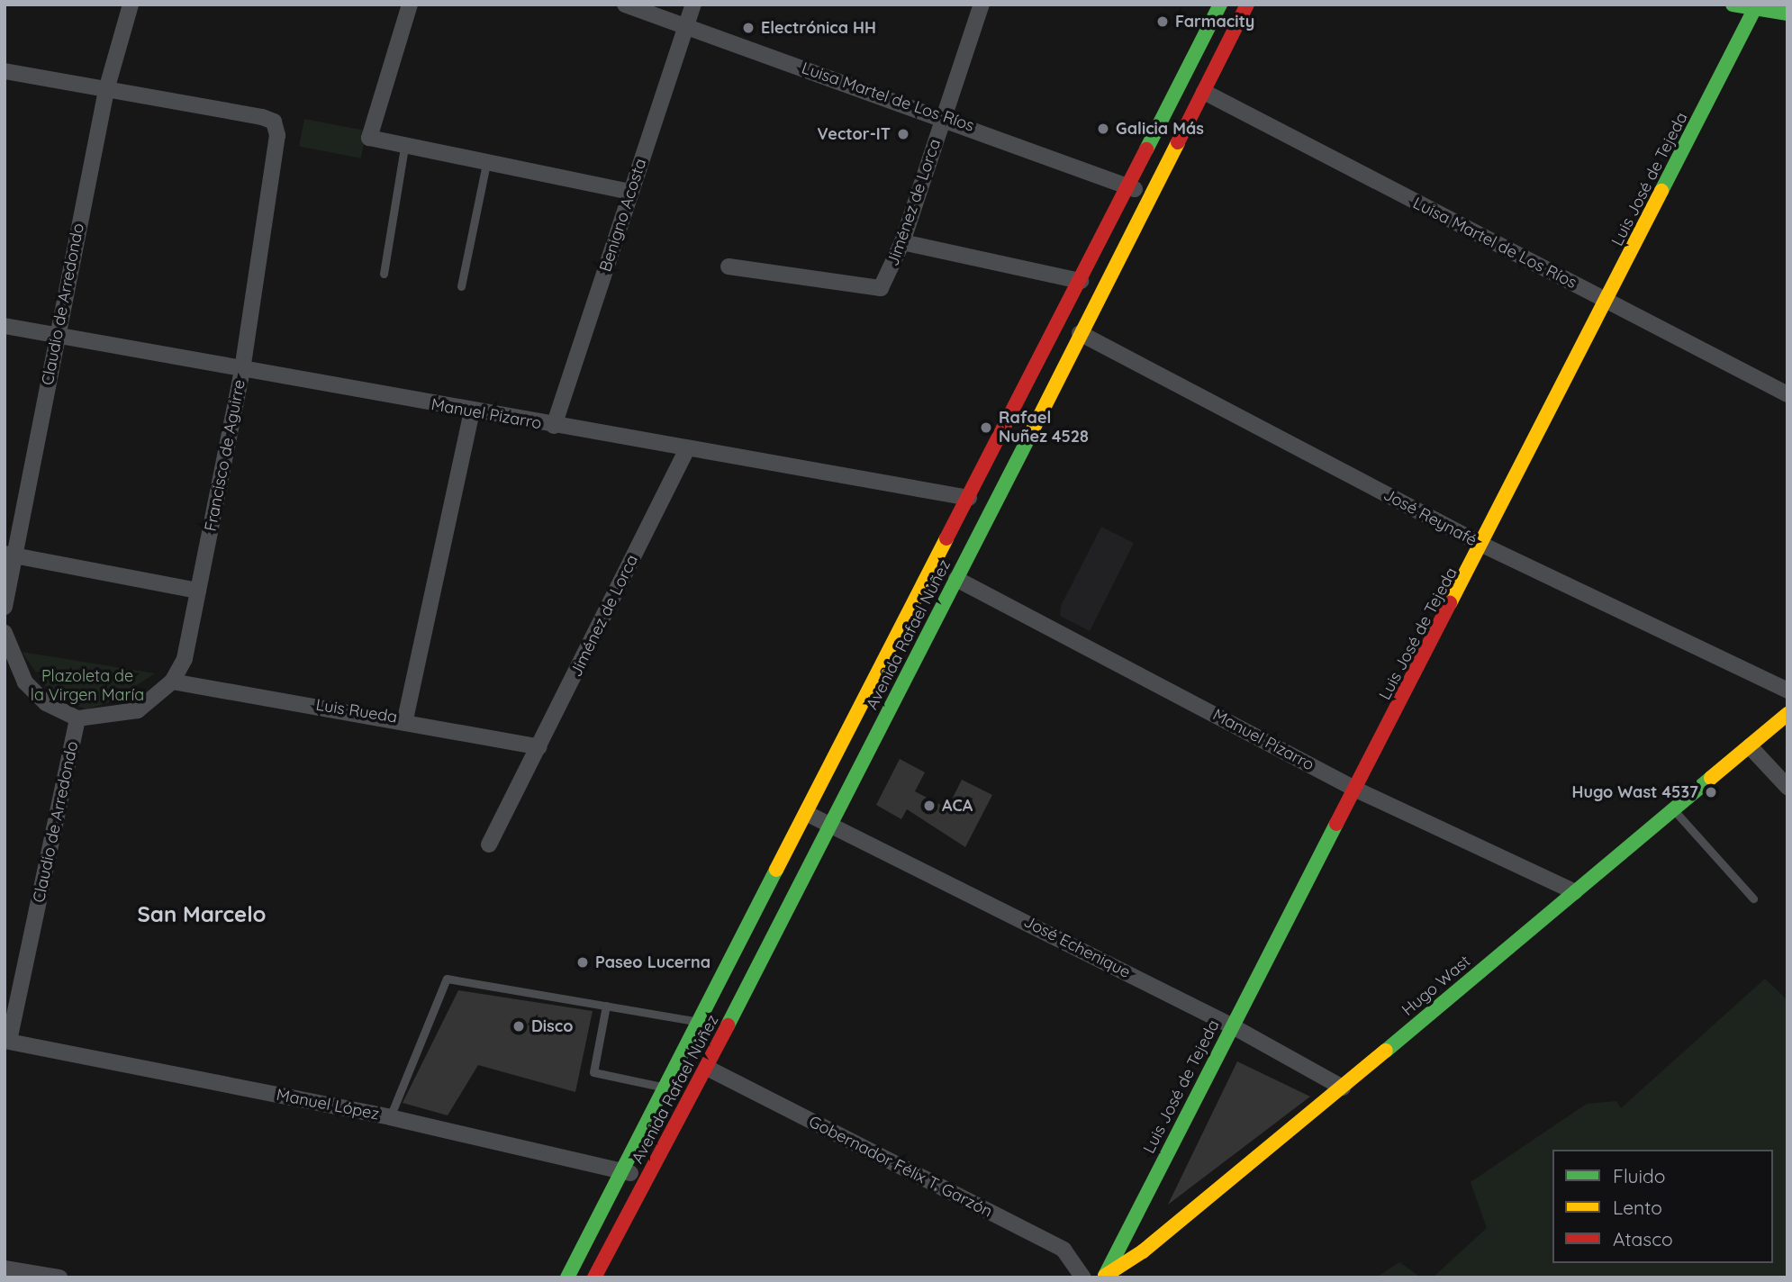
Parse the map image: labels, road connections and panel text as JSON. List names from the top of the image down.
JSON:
{
  "streets": {
    "main road": ["Luis José de Tejeda", "Avenida Rafael Núñez", "Hugo Wast"],
    "street": [
      "Luisa Martel de Los Ríos",
      "Jiménez de Lorca",
      "Benigno Acosta",
      "Claudio de Arredondo",
      "Manuel Pizarro",
      "Francisco de Aguirre",
      "José Reynafé",
      "Luis Rueda",
      "José Echenique",
      "Manuel López",
      "Gobernador Félix T. Garzón"
    ]
  },
  "crossings": [
    ["Luisa Martel de Los Ríos", "Luis José de Tejeda"],
    ["Luisa Martel de Los Ríos", "Jiménez de Lorca"],
    ["Luisa Martel de Los Ríos", "Benigno Acosta"],
    ["Luisa Martel de Los Ríos", "Avenida Rafael Núñez"],
    ["Luis José de Tejeda", "Manuel Pizarro"],
    ["Luis José de Tejeda", "José Reynafé"],
    ["Luis José de Tejeda", "José Echenique"],
    ["Luis José de Tejeda", "Hugo Wast"],
    ["Jiménez de Lorca", "Manuel Pizarro"],
    ["Jiménez de Lorca", "Luis Rueda"],
    ["Benigno Acosta", "Manuel Pizarro"],
    ["Claudio de Arredondo", "Manuel Pizarro"],
    ["Claudio de Arredondo", "Francisco de Aguirre"],
    ["Claudio de Arredondo", "Manuel López"],
    ["Manuel Pizarro", "Francisco de Aguirre"],
    ["Manuel Pizarro", "Avenida Rafael Núñez"],
    ["Manuel Pizarro", "Hugo Wast"],
    ["Francisco de Aguirre", "Luis Rueda"],
    ["José Reynafé", "Avenida Rafael Núñez"],
    ["Avenida Rafael Núñez", "José Echenique"],
    ["Avenida Rafael Núñez", "Manuel López"],
    ["Avenida Rafael Núñez", "Gobernador Félix T. Garzón"],
    ["José Echenique", "Hugo Wast"]
  ],
  "districts": ["San Marcelo"],
  "parks": ["Plazoleta de la Virgen María"],
  "places": [
    "Farmacity",
    "Electrónica HH",
    "Galicia Más",
    "Vector-IT",
    "Rafael Nuñez 4528",
    "Hugo Wast 4537",
    "ACA",
    "Paseo Lucerna",
    "Disco"
  ],
  "legend": ["Fluido", "Lento", "Atasco"]
}
